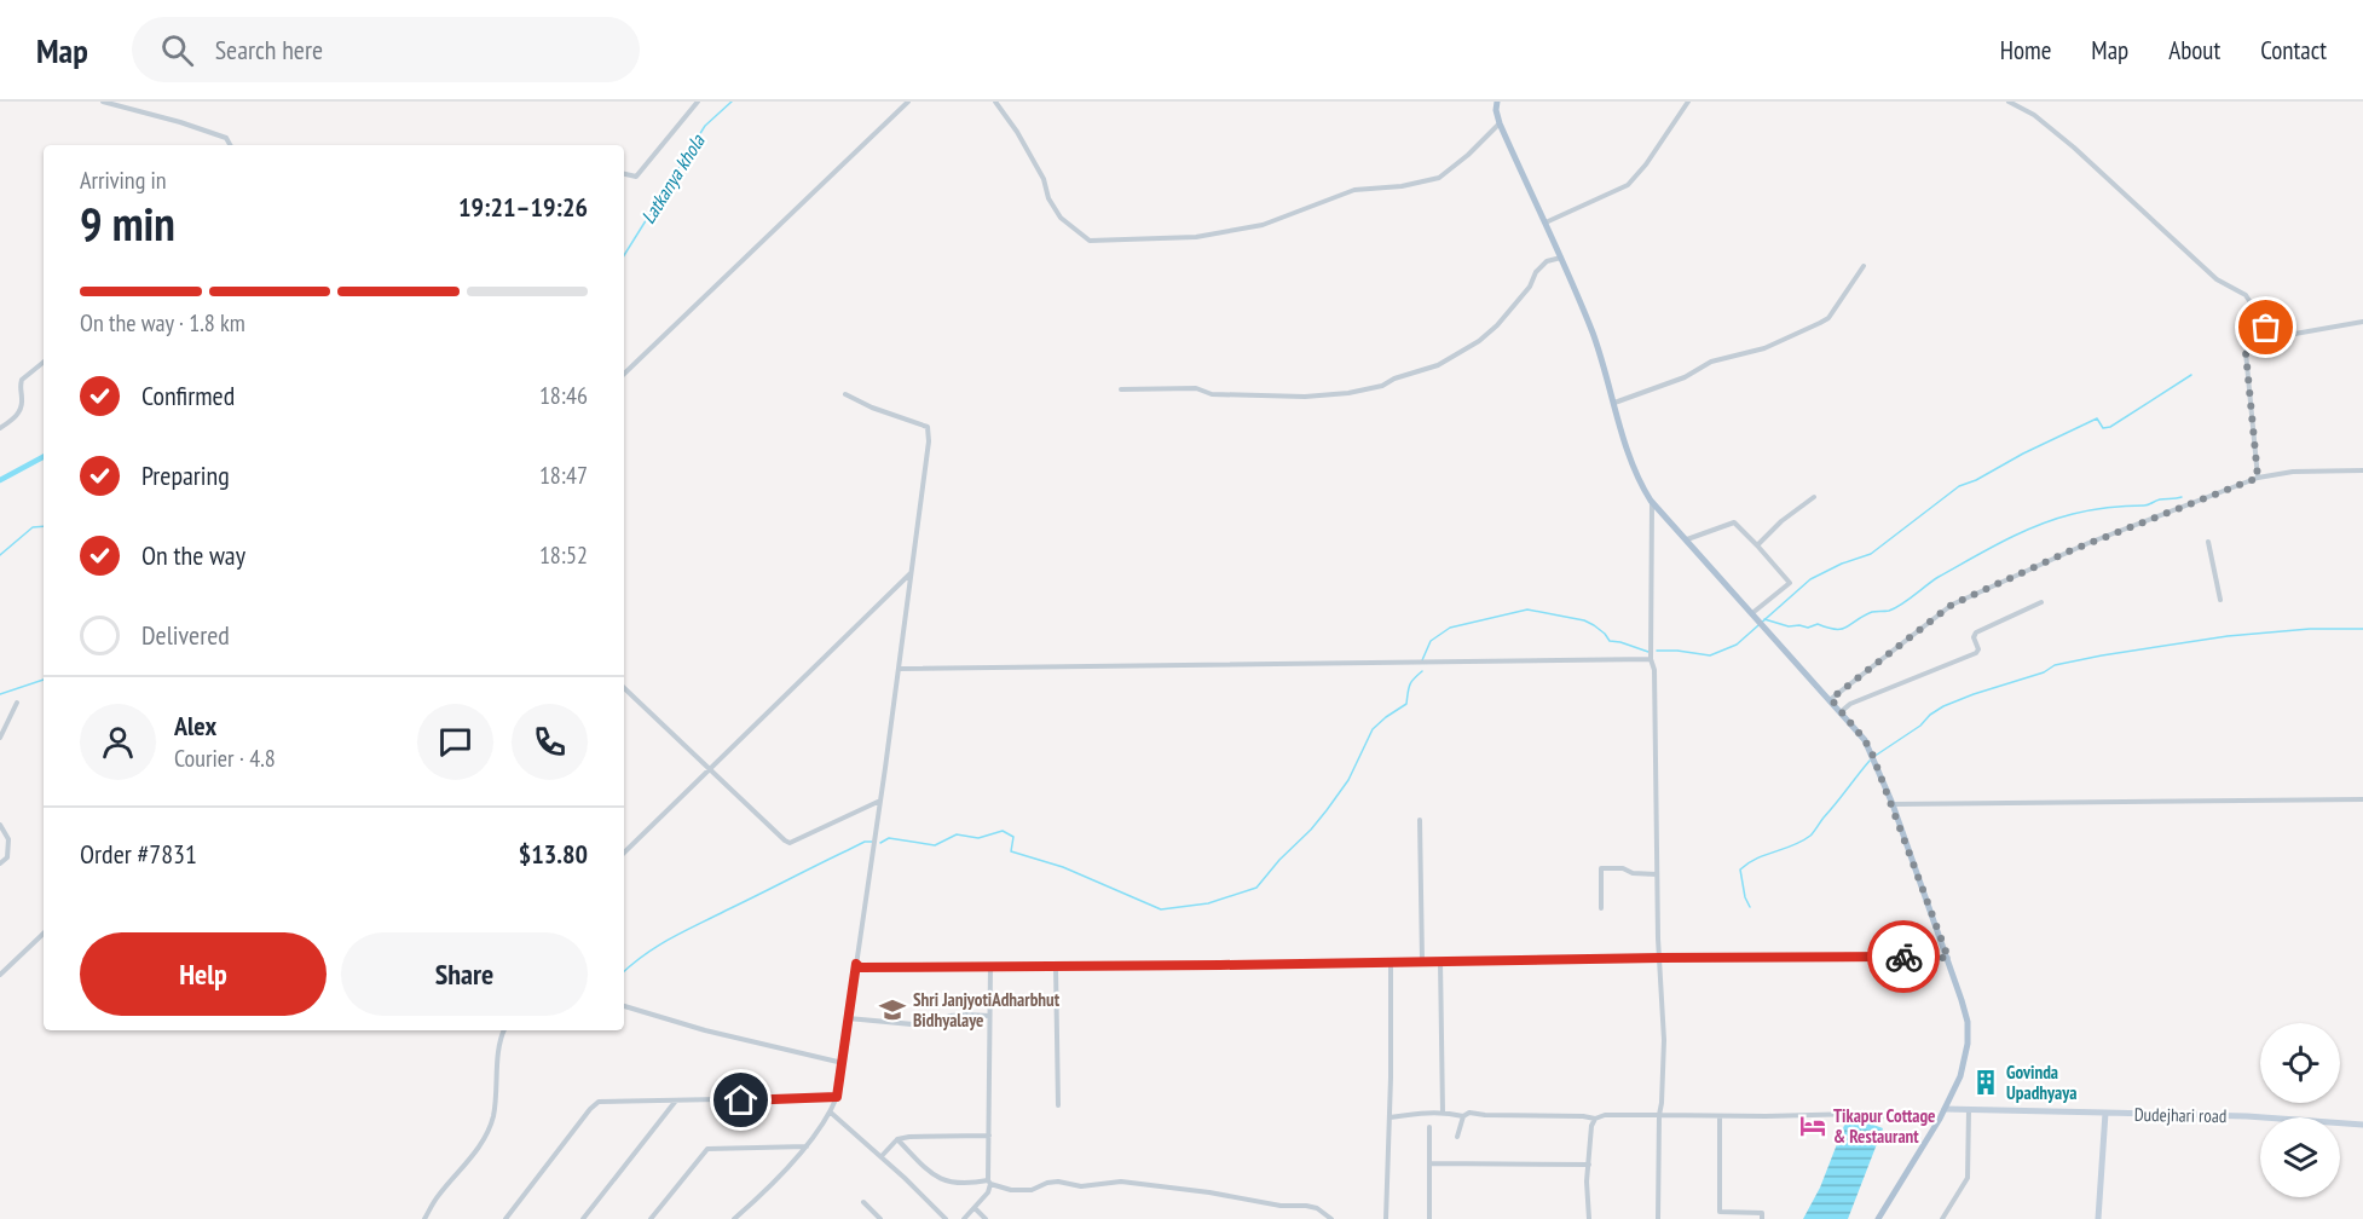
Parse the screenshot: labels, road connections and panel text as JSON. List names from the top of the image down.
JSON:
{
  "streets": {
    "street": ["Dudejhari road"]
  },
  "water": ["Latkanya khola"],
  "places": {
    "school or university": ["Shri JanjyotiAdharbhut Bidhyalaye"],
    "building": ["Govinda Upadhyaya"],
    "hotel": ["Tikapur Cottage & Restaurant"]
  },
  "page": {
    "header": "Map",
    "search": "Search here",
    "nav": [
      "Home",
      "Map",
      "About",
      "Contact"
    ],
    "heading": ["9 min", "Arriving in", "19:21–19:26"],
    "panel": [
      "Alex",
      "Courier · 4.8",
      "Order #7831",
      "$13.80"
    ],
    "bar": "On the way · 1.8 km",
    "list": [
      ["Confirmed", "18:46"],
      ["Preparing", "18:47"],
      ["On the way", "18:52"],
      "Delivered"
    ],
    "buttons": ["Help", "Share"]
  }
}
